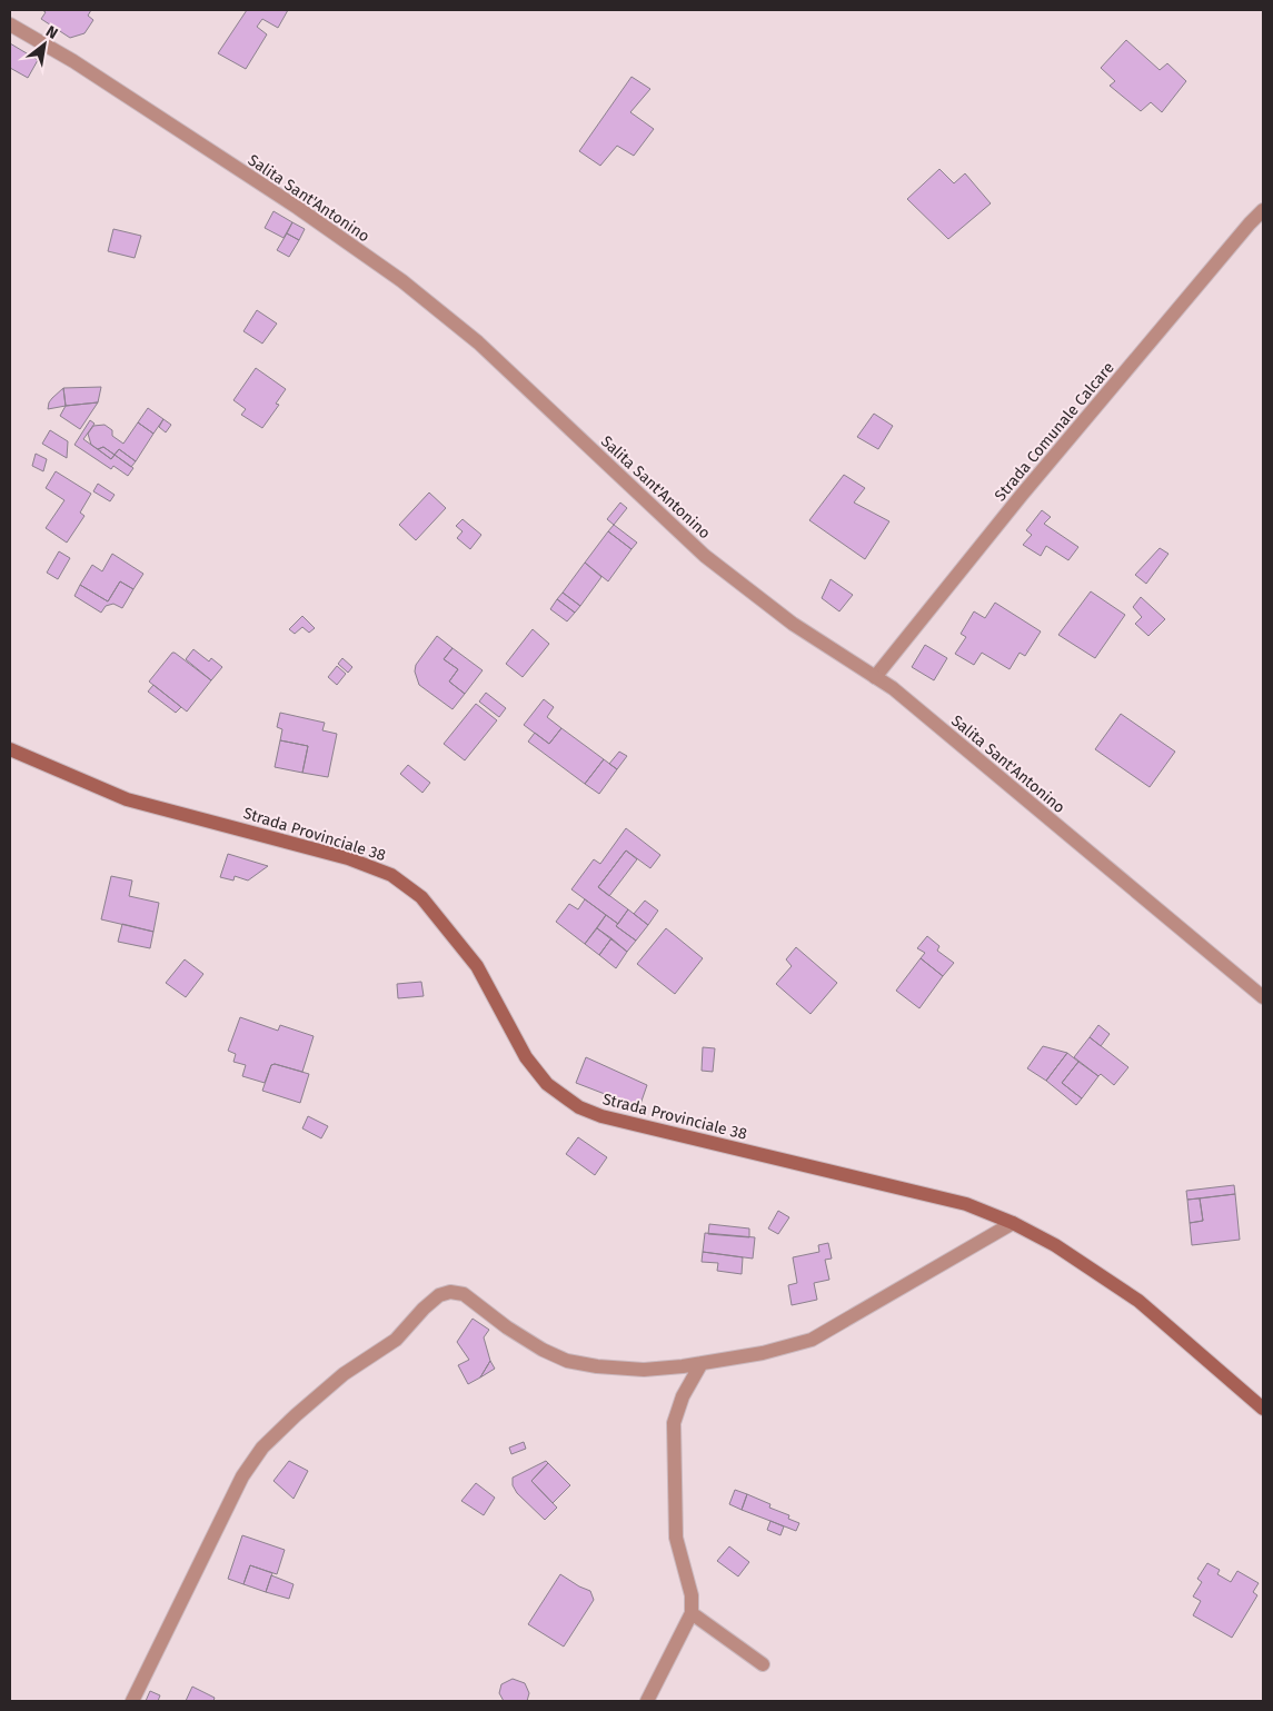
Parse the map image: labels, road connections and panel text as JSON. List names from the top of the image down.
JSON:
{
  "streets": {
    "street": ["Salita Sant'Antonino", "Strada Comunale Calcare", "Strada Provinciale 38"]
  },
  "crossings": [
    ["Salita Sant'Antonino", "Strada Comunale Calcare"]
  ],
  "north": "top right"
}
